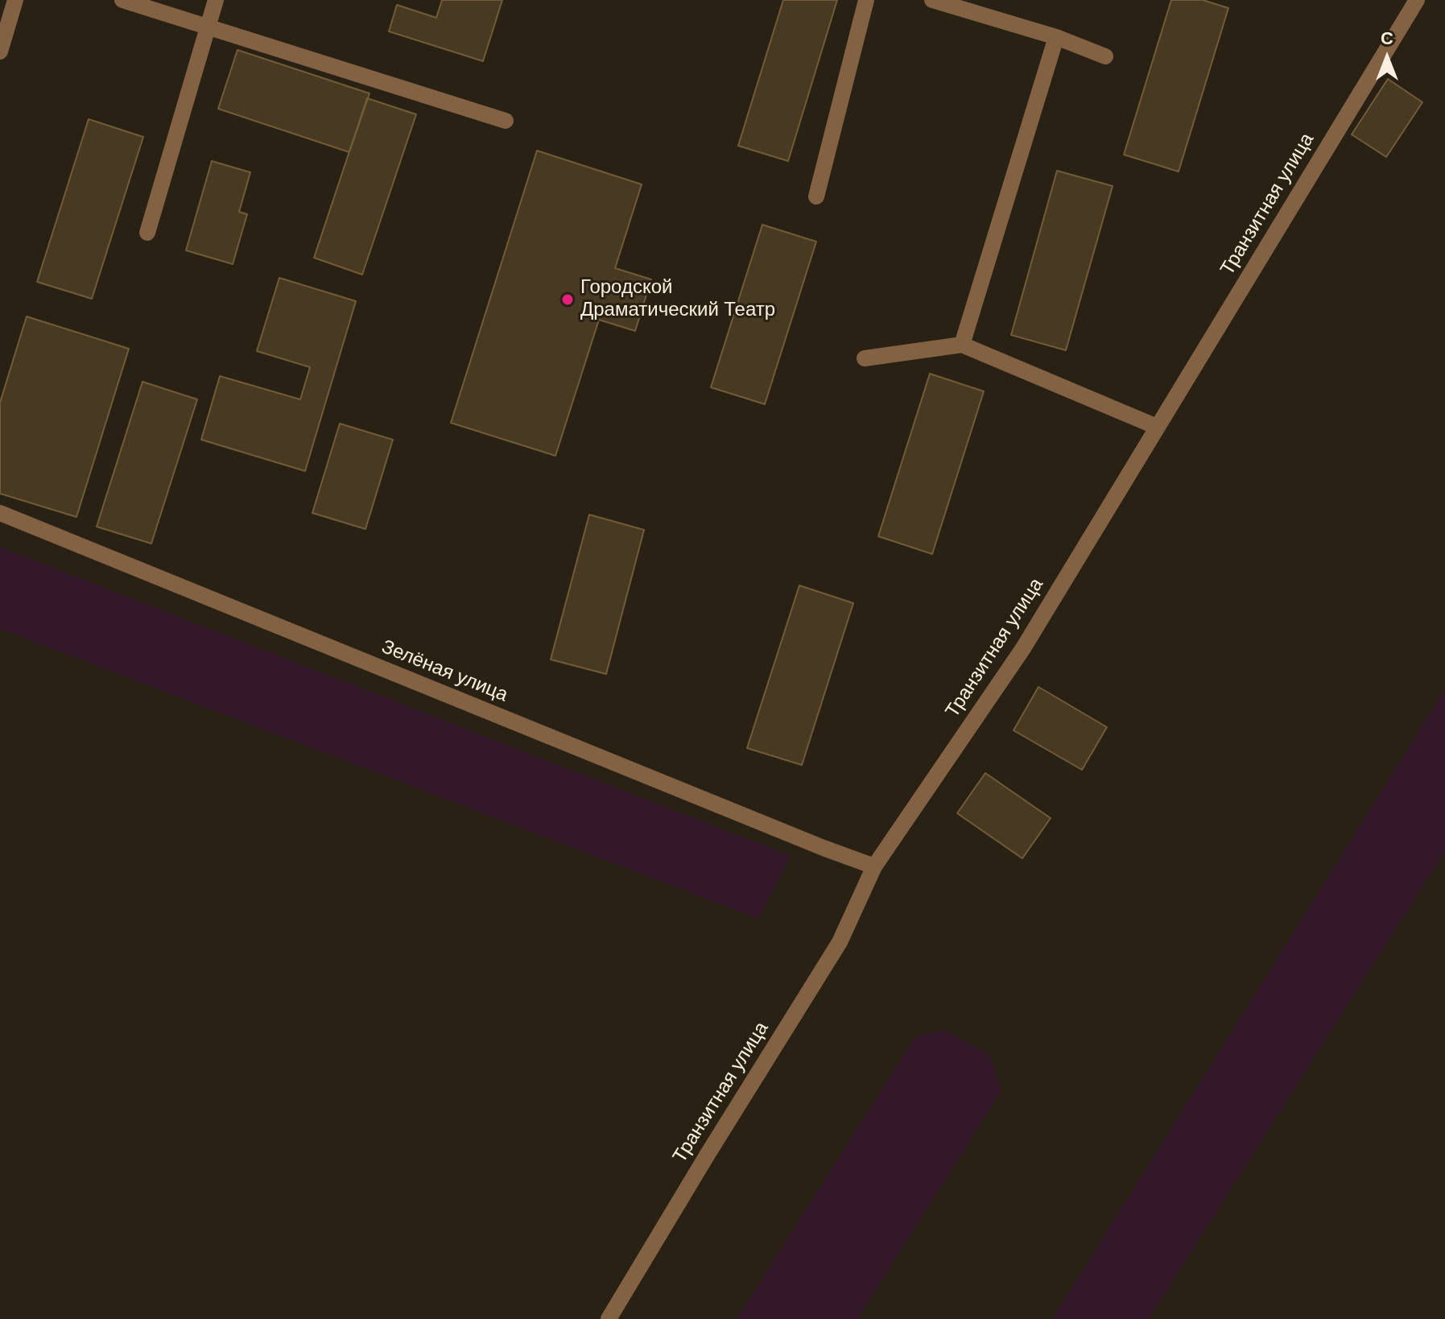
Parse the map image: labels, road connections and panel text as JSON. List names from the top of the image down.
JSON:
{
  "streets": {
    "street": ["Транзитная улица", "Зелёная улица"]
  },
  "crossings": [
    ["Транзитная улица", "Зелёная улица"]
  ],
  "places": ["Городской Драматический Театр"],
  "north": "top"
}
